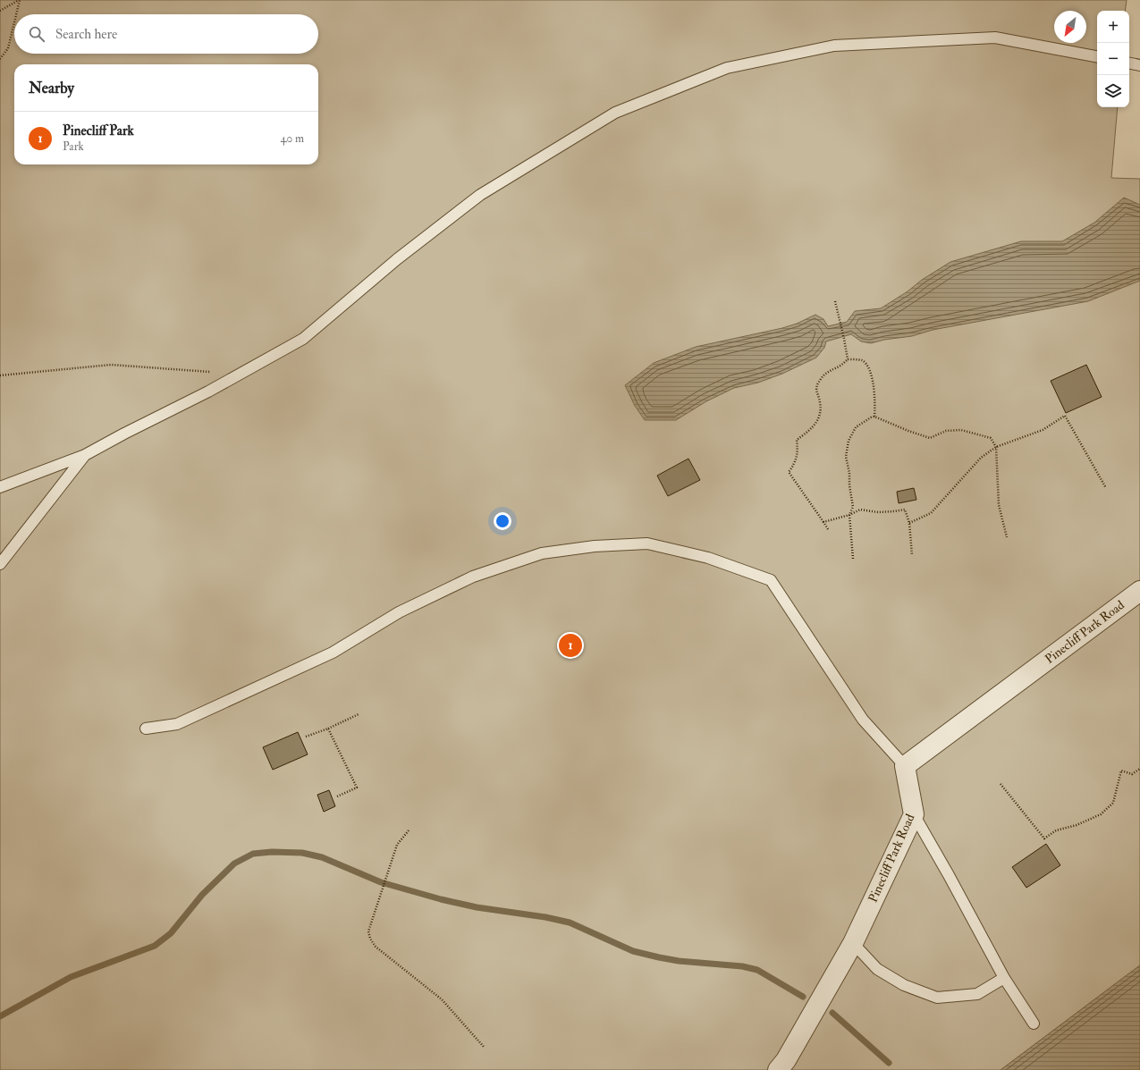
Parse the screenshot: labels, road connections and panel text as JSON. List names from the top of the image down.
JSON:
{
  "streets": {
    "street": ["Pinecliff Park Road"]
  },
  "north": "bottom left",
  "page": {
    "map_buttons": ["+", "−"],
    "search": "Search here",
    "heading": "Nearby",
    "list": [
      {
        "mark": "1",
        "name": "Pinecliff Park",
        "note": "Park",
        "value": "40 m"
      }
    ],
    "pins": "1"
  }
}
